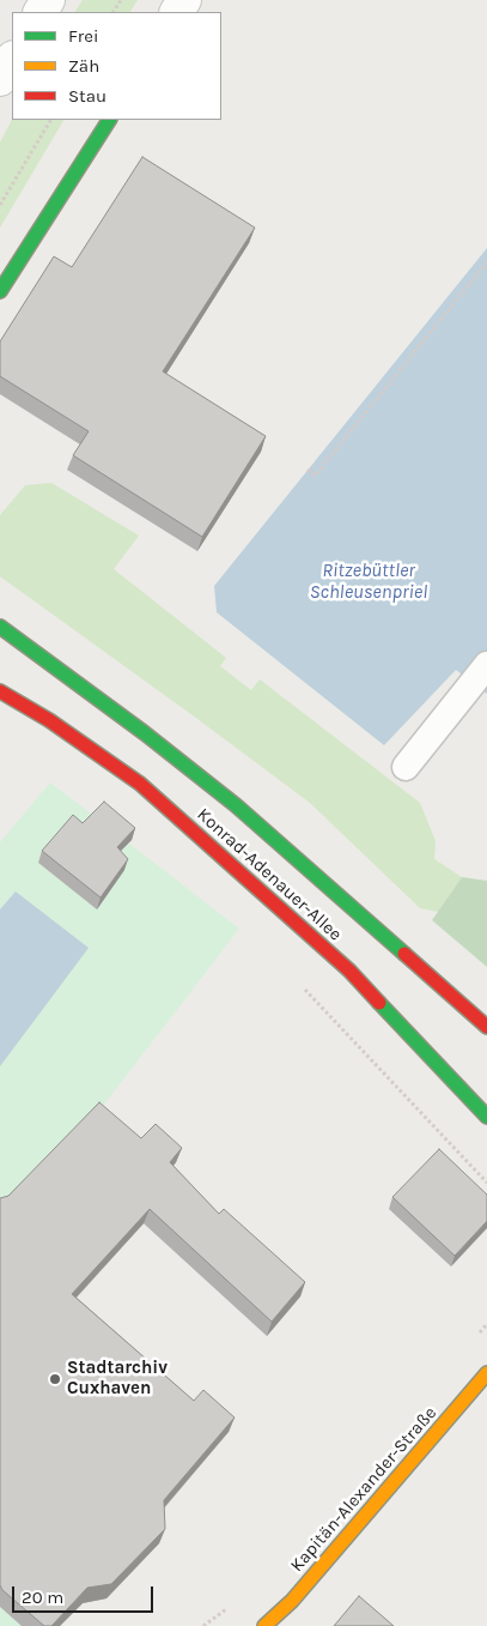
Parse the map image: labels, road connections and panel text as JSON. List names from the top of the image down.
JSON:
{
  "streets": {
    "main road": ["Konrad-Adenauer-Allee", "Kapitän-Alexander-Straße"]
  },
  "water": ["Ritzebüttler Schleusenpriel"],
  "places": ["Stadtarchiv Cuxhaven"],
  "legend": ["Frei", "Zäh", "Stau"],
  "scale_bar": "20 m"
}
